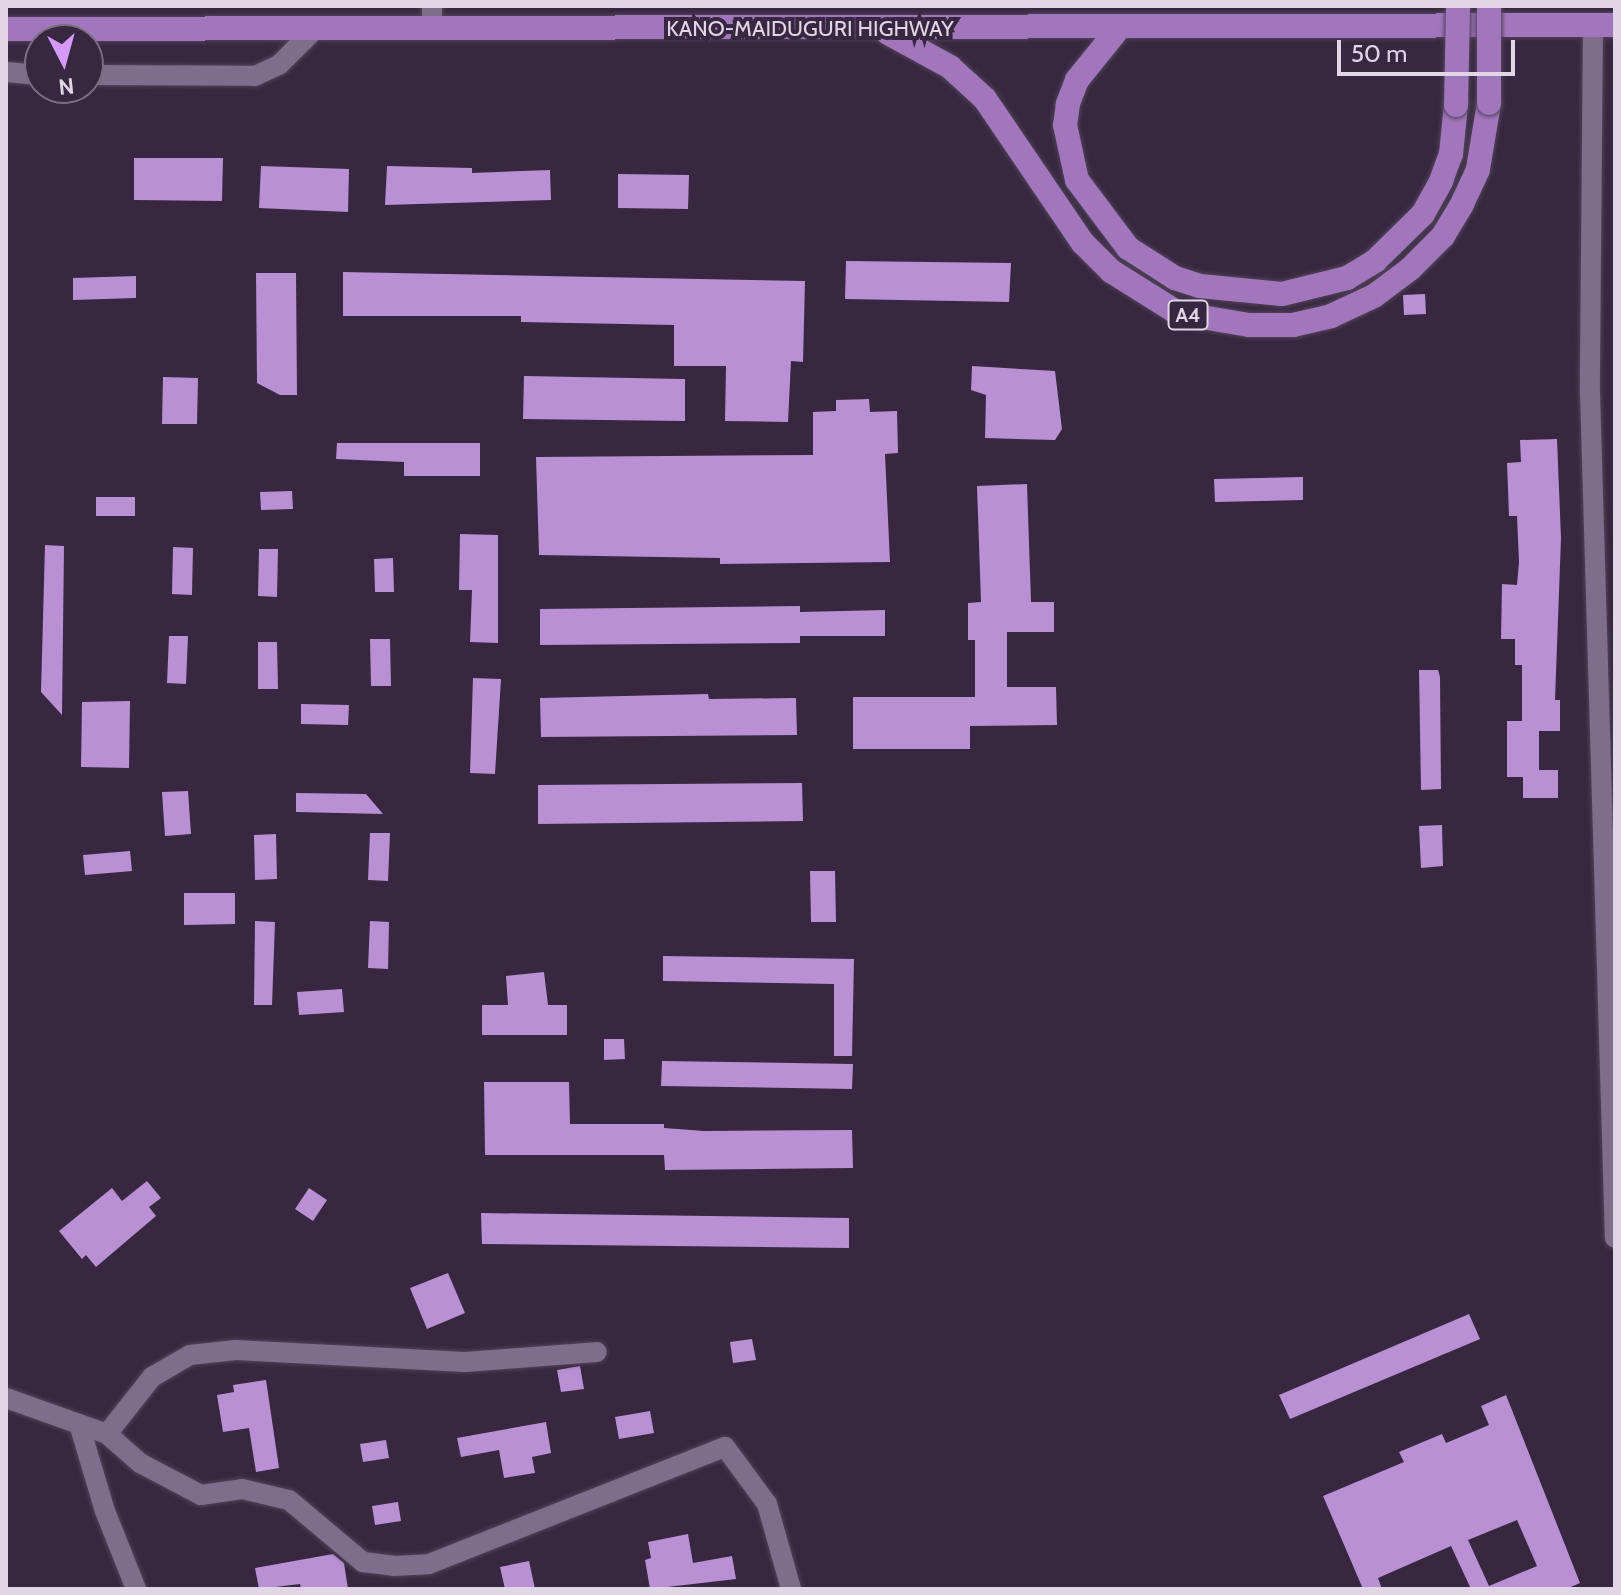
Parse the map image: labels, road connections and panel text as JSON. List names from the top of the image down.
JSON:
{
  "streets": {
    "highway": ["KANO-MAIDUGURI HIGHWAY", "A4"]
  },
  "crossings": [
    ["KANO-MAIDUGURI HIGHWAY", "A4"]
  ],
  "scale_bar": "50 m",
  "north": "bottom"
}
